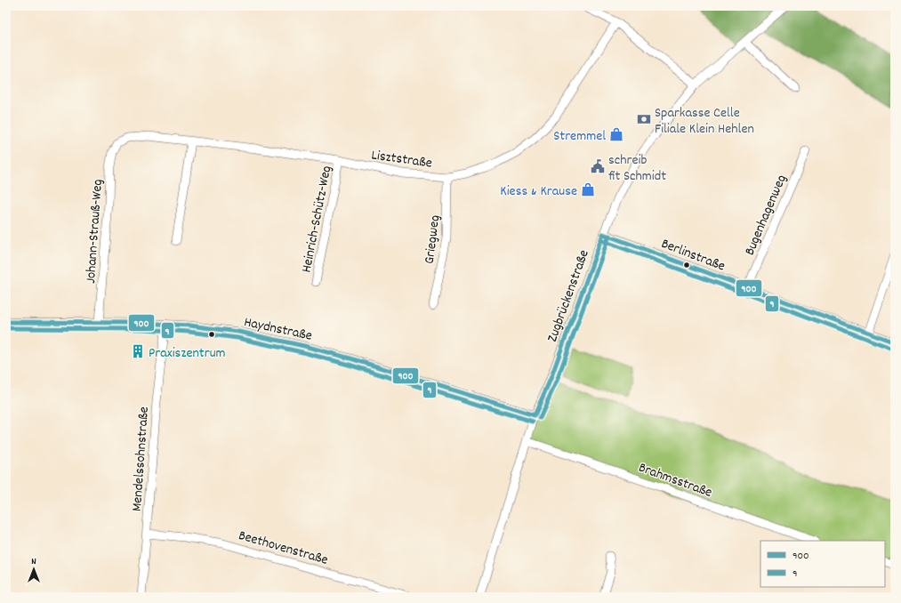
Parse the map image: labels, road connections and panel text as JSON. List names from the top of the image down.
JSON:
{
  "streets": {
    "street": [
      "Lisztstraße",
      "Bugenhagenweg",
      "Heinrich-Schütz-Weg",
      "Johann-Strauß-Weg",
      "Griegweg",
      "Berlinstraße",
      "Zugbrückenstraße",
      "Haydnstraße",
      "Mendelssohnstraße",
      "Brahmsstraße",
      "Beethovenstraße"
    ]
  },
  "crossings": [
    ["Lisztstraße", "Heinrich-Schütz-Weg"],
    ["Lisztstraße", "Johann-Strauß-Weg"],
    ["Lisztstraße", "Griegweg"],
    ["Bugenhagenweg", "Berlinstraße"],
    ["Johann-Strauß-Weg", "Haydnstraße"],
    ["Berlinstraße", "Zugbrückenstraße"],
    ["Zugbrückenstraße", "Haydnstraße"],
    ["Zugbrückenstraße", "Brahmsstraße"],
    ["Haydnstraße", "Mendelssohnstraße"],
    ["Mendelssohnstraße", "Beethovenstraße"]
  ],
  "places": {
    "bank": ["Sparkasse Celle Filiale Klein Hehlen"],
    "shop": ["Stremmel", "Kiess & Krause"],
    "public building": ["schreib fit Schmidt"],
    "building": ["Praxiszentrum"]
  },
  "lines": ["transit line 900", "transit line 9"],
  "legend": ["900", "9"],
  "north": "top"
}
